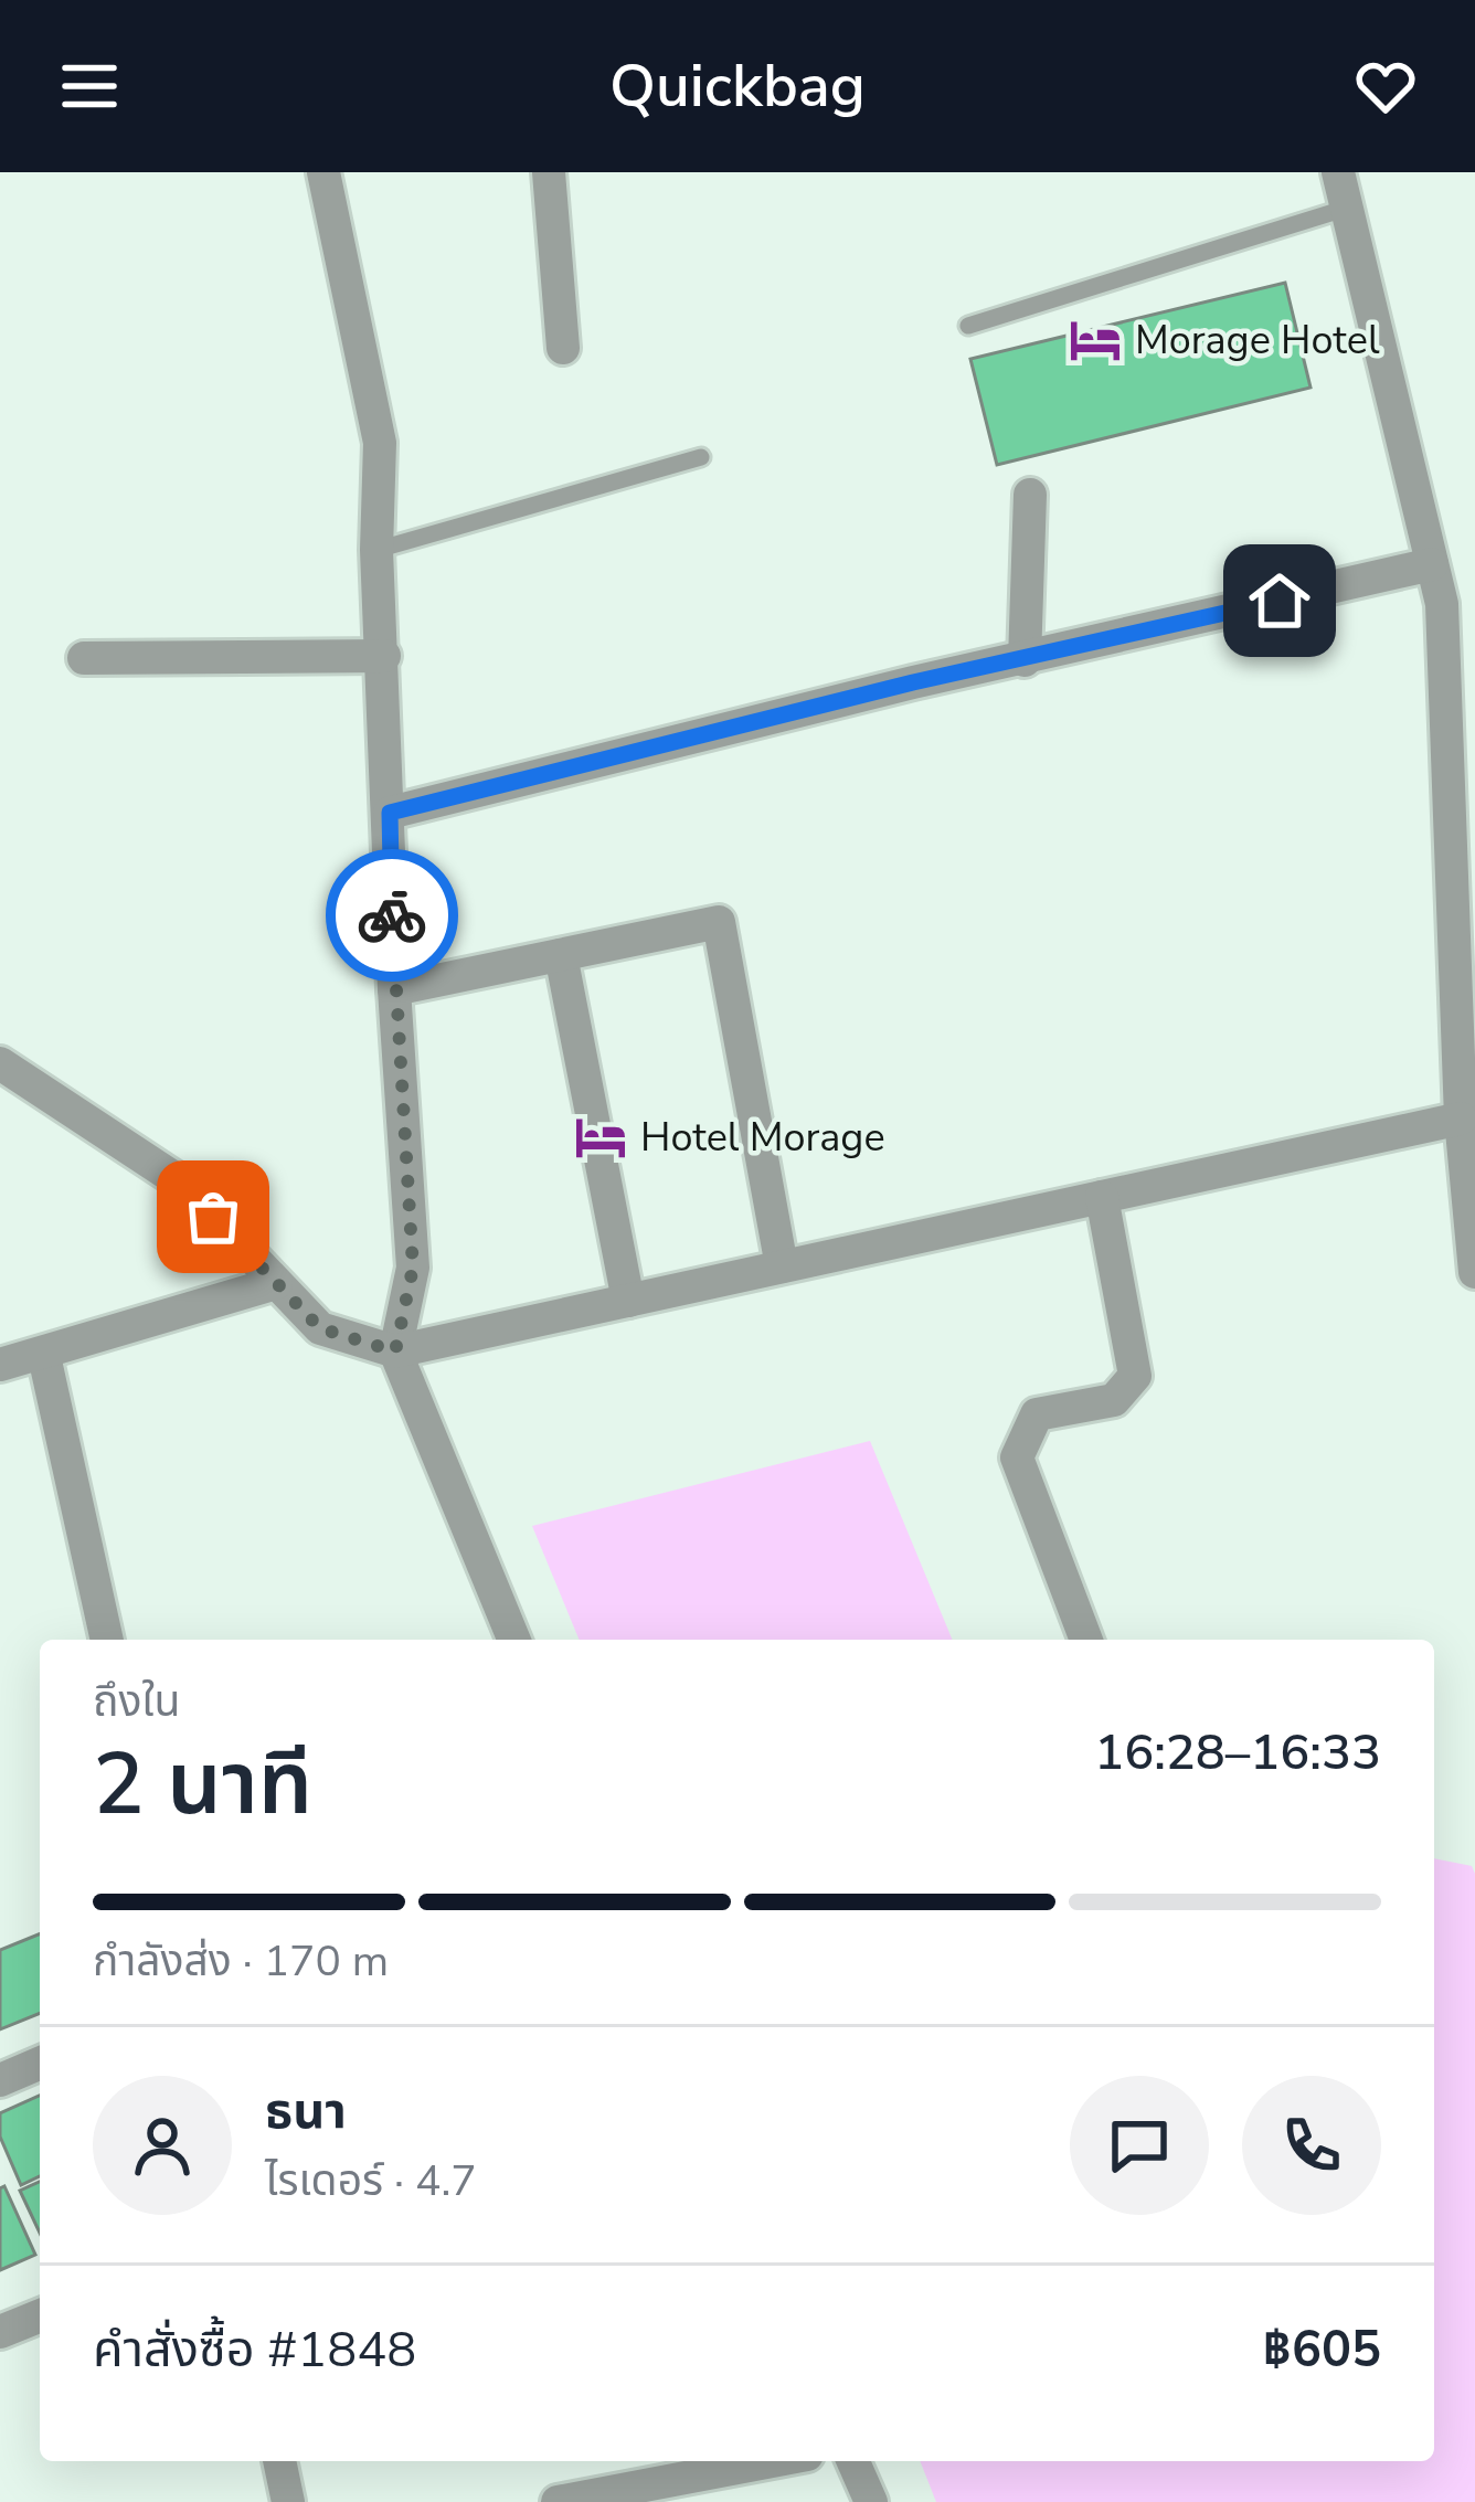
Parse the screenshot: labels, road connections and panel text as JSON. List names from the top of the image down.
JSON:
{
  "places": {
    "hotel": ["Morage Hotel", "Hotel Morage"]
  },
  "page": {
    "header": "Quickbag",
    "heading": ["2 นาที", "ถึงใน", "16:28–16:33"],
    "panel": [
      "ธนา",
      "ไรเดอร์ · 4.7",
      "คำสั่งซื้อ #1848",
      "฿605"
    ],
    "bar": "กำลังส่ง · 170 m"
  }
}
